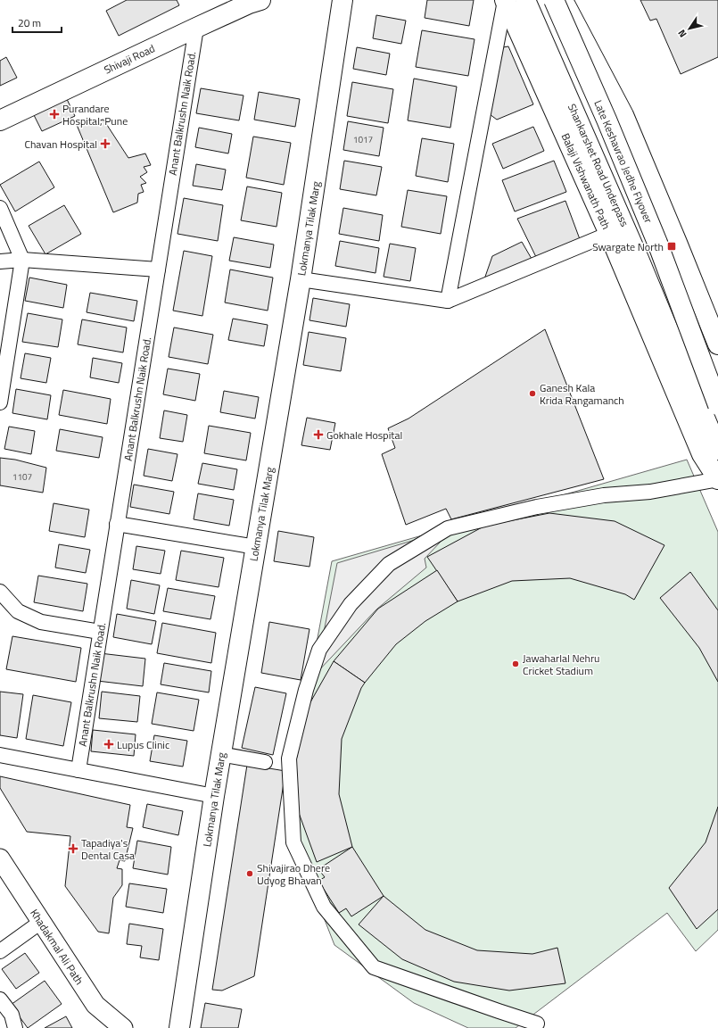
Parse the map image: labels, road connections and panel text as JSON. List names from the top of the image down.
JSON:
{
  "streets": {
    "main road": [
      "Shivaji Road",
      "Late Keshavrao Jedhe Flyover",
      "Shankarshet Road Underpass",
      "Balaji Vishwanath Path",
      "Lokmanya Tilak Marg"
    ],
    "street": ["Anant Balkrushn Naik Road.", "Khadakmal Ali Path"]
  },
  "crossings": [
    ["Shivaji Road", "Anant Balkrushn Naik Road."]
  ],
  "places": {
    "health": [
      "Purandare Hospital, Pune",
      "Chavan Hospital",
      "Gokhale Hospital",
      "Lupus Clinic",
      "Tapadiya's Dental Casa"
    ],
    "transit": ["Swargate North"],
    "other": ["Ganesh Kala Krida Rangamanch", "Jawaharlal Nehru Cricket Stadium", "Shivajirao Dhere Udyog Bhavan"]
  },
  "house_numbers": ["1017", "1107"],
  "scale_bar": "20 m",
  "north": "bottom left"
}
